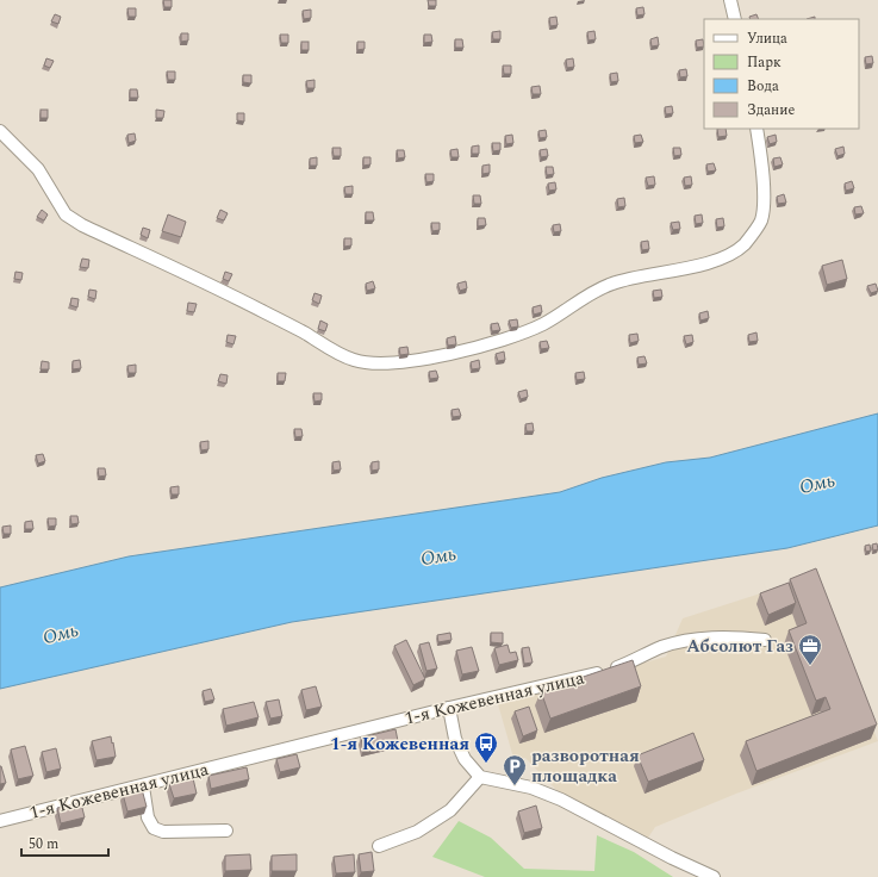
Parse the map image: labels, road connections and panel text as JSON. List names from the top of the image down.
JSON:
{
  "streets": {
    "street": ["1-я Кожевенная улица"]
  },
  "water": ["Омь"],
  "places": {
    "office": ["Абсолют Газ"],
    "bus stop": ["1-я Кожевенная"],
    "parking": ["разворотная площадка"]
  },
  "legend": [
    "Улица",
    "Парк",
    "Вода",
    "Здание"
  ],
  "scale_bar": "50 m"
}
